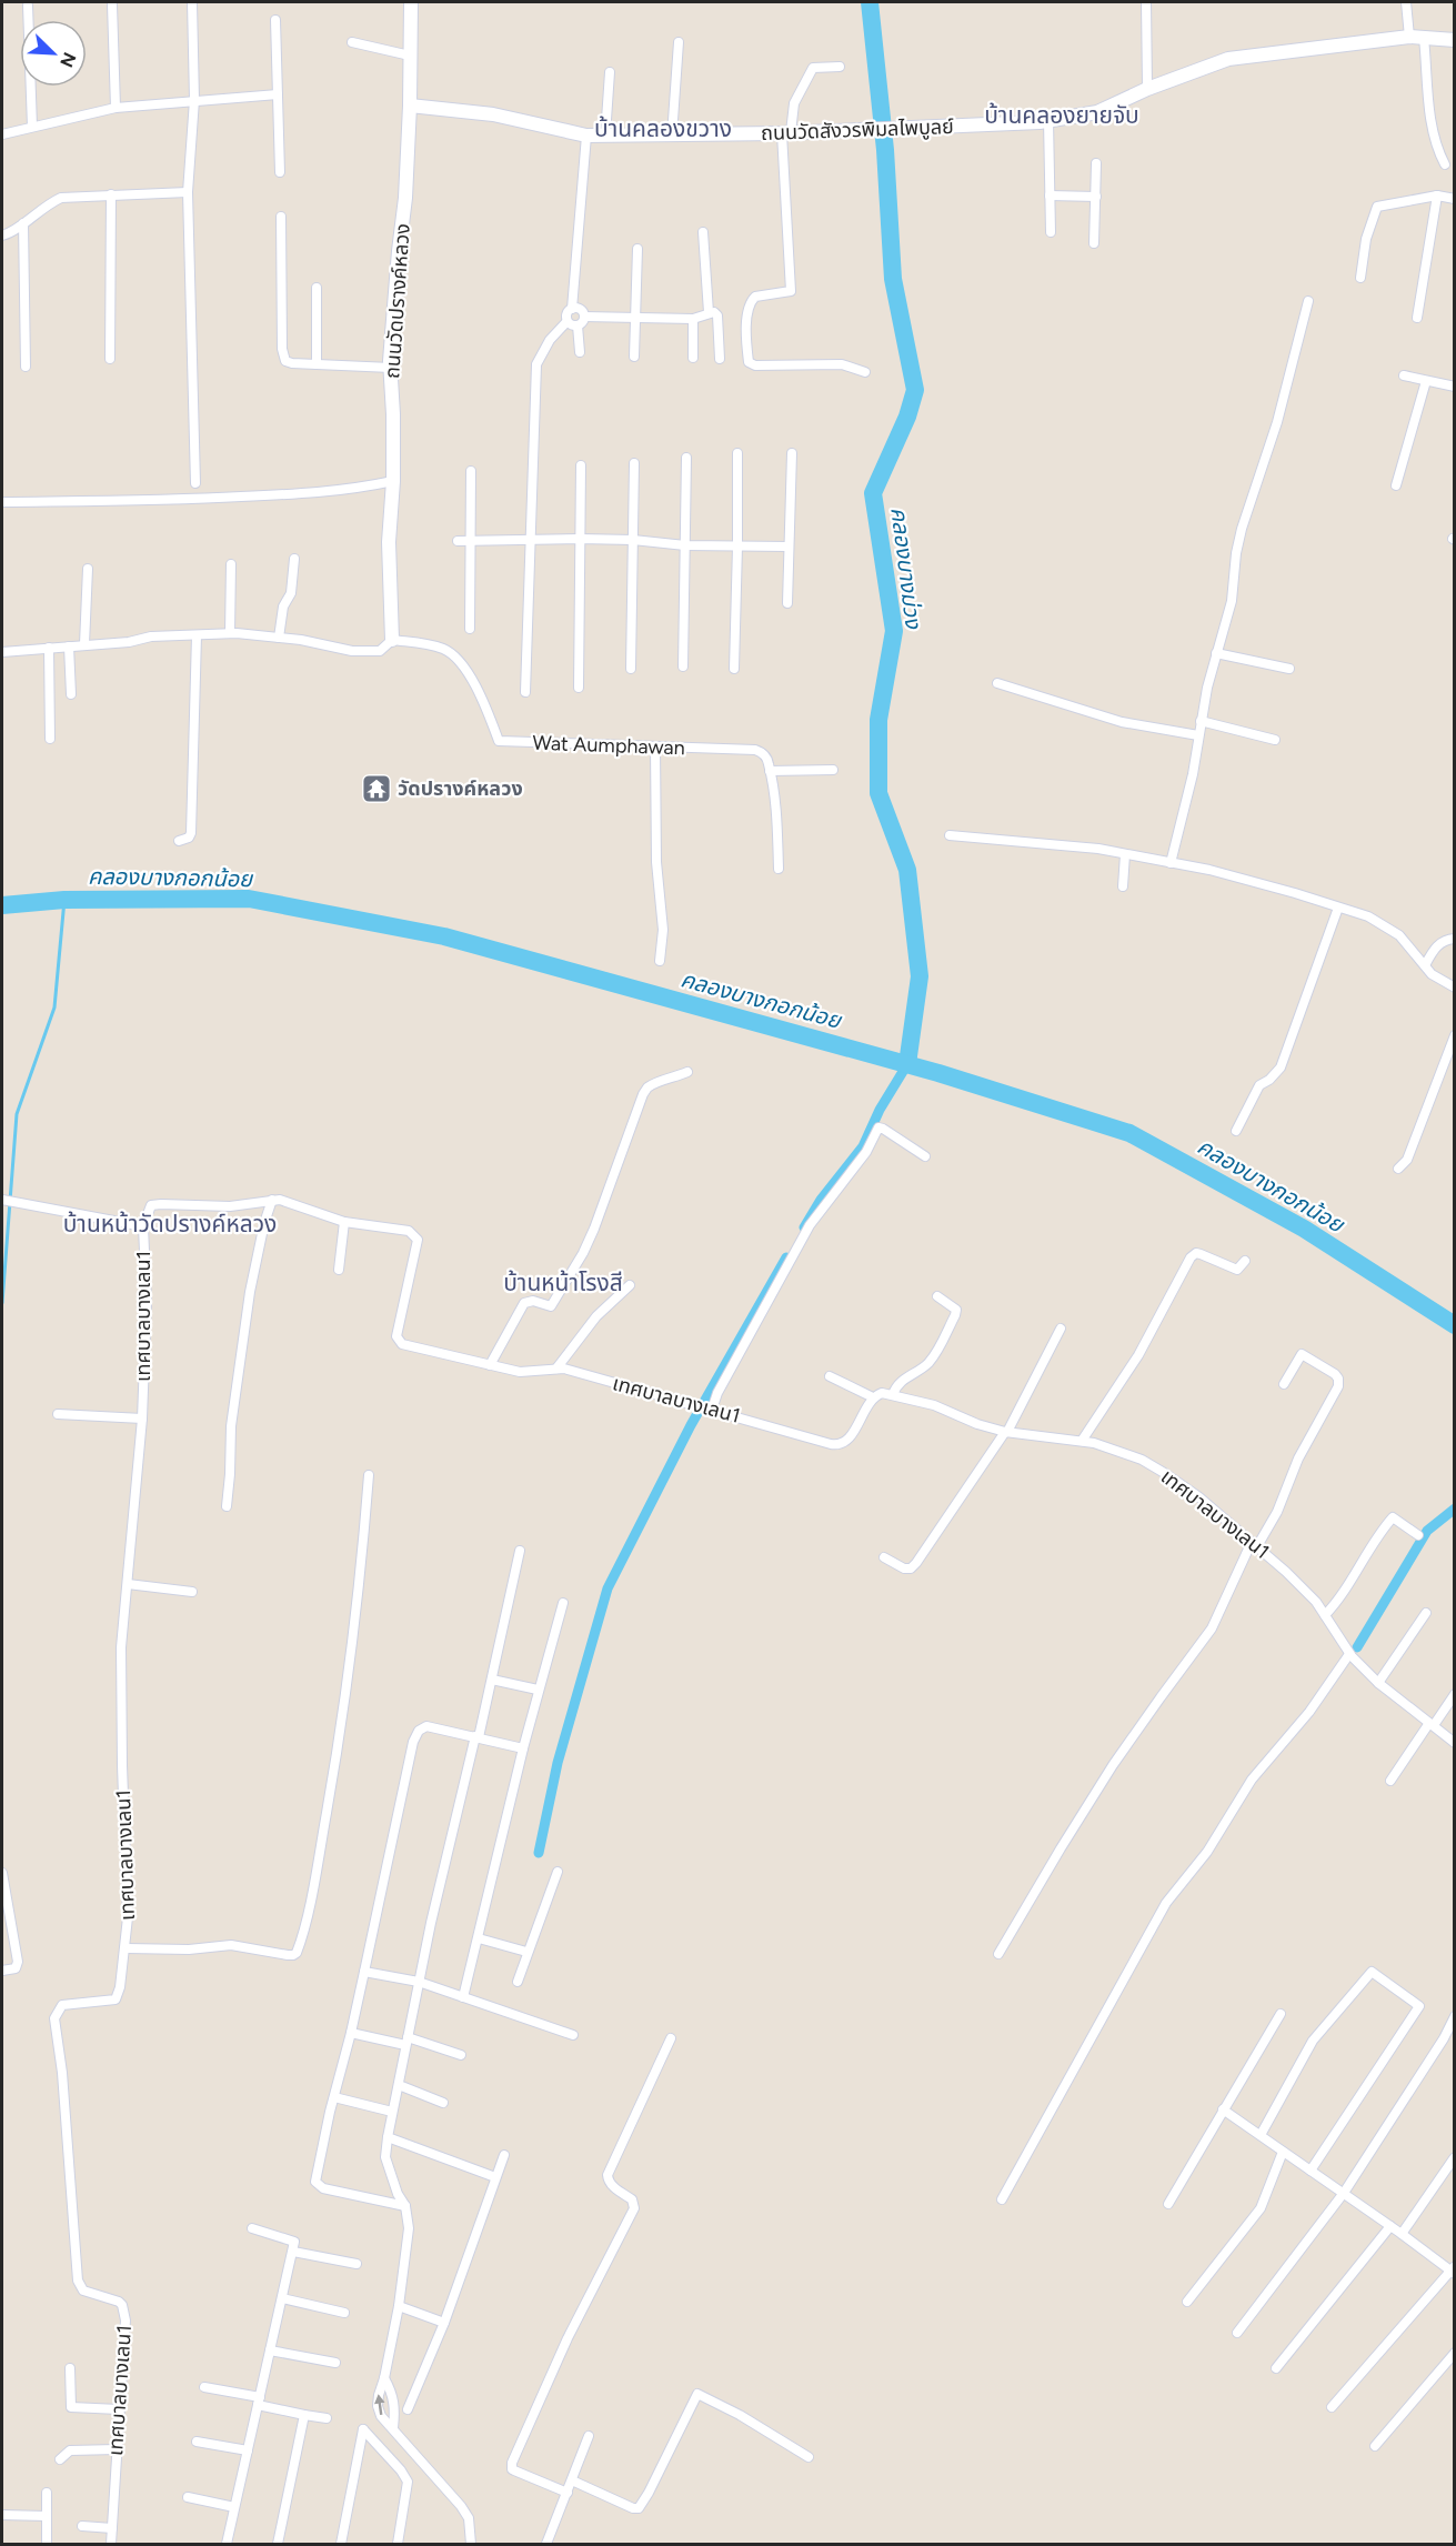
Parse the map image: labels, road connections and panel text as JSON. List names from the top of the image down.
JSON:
{
  "streets": {
    "street": [
      "ถนนวัดสังวรพิมลไพบูลย์",
      "ถนนวัดปรางค์หลวง",
      "Wat Aumphawan",
      "เทศบาลบางเลน1"
    ]
  },
  "crossings": [
    ["ถนนวัดสังวรพิมลไพบูลย์", "ถนนวัดปรางค์หลวง"],
    ["ถนนวัดปรางค์หลวง", "Wat Aumphawan"]
  ],
  "districts": [
    "บ้านคลองยายจับ",
    "บ้านคลองขวาง",
    "บ้านหน้าวัดปรางค์หลวง",
    "บ้านหน้าโรงสี"
  ],
  "water": ["คลองบางม่วง", "คลองบางกอกน้อย"],
  "places": {
    "temple": ["วัดปรางค์หลวง"]
  },
  "north": "bottom right"
}
